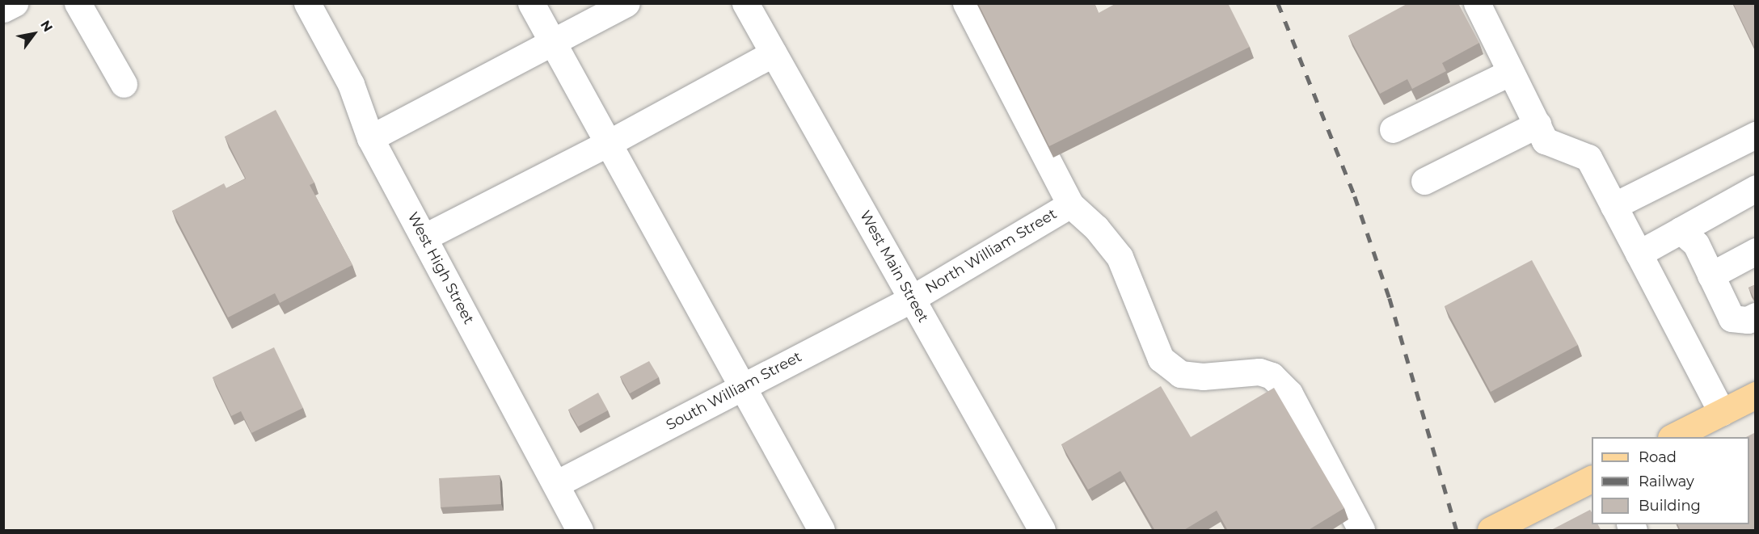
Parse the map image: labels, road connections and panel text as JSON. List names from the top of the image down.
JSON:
{
  "streets": {
    "street": [
      "North William Street",
      "West Main Street",
      "West High Street",
      "South William Street"
    ]
  },
  "crossings": [
    ["North William Street", "West Main Street"],
    ["North William Street", "South William Street"],
    ["West Main Street", "South William Street"],
    ["West High Street", "South William Street"]
  ],
  "legend": ["Road", "Railway", "Building"],
  "north": "top right"
}
